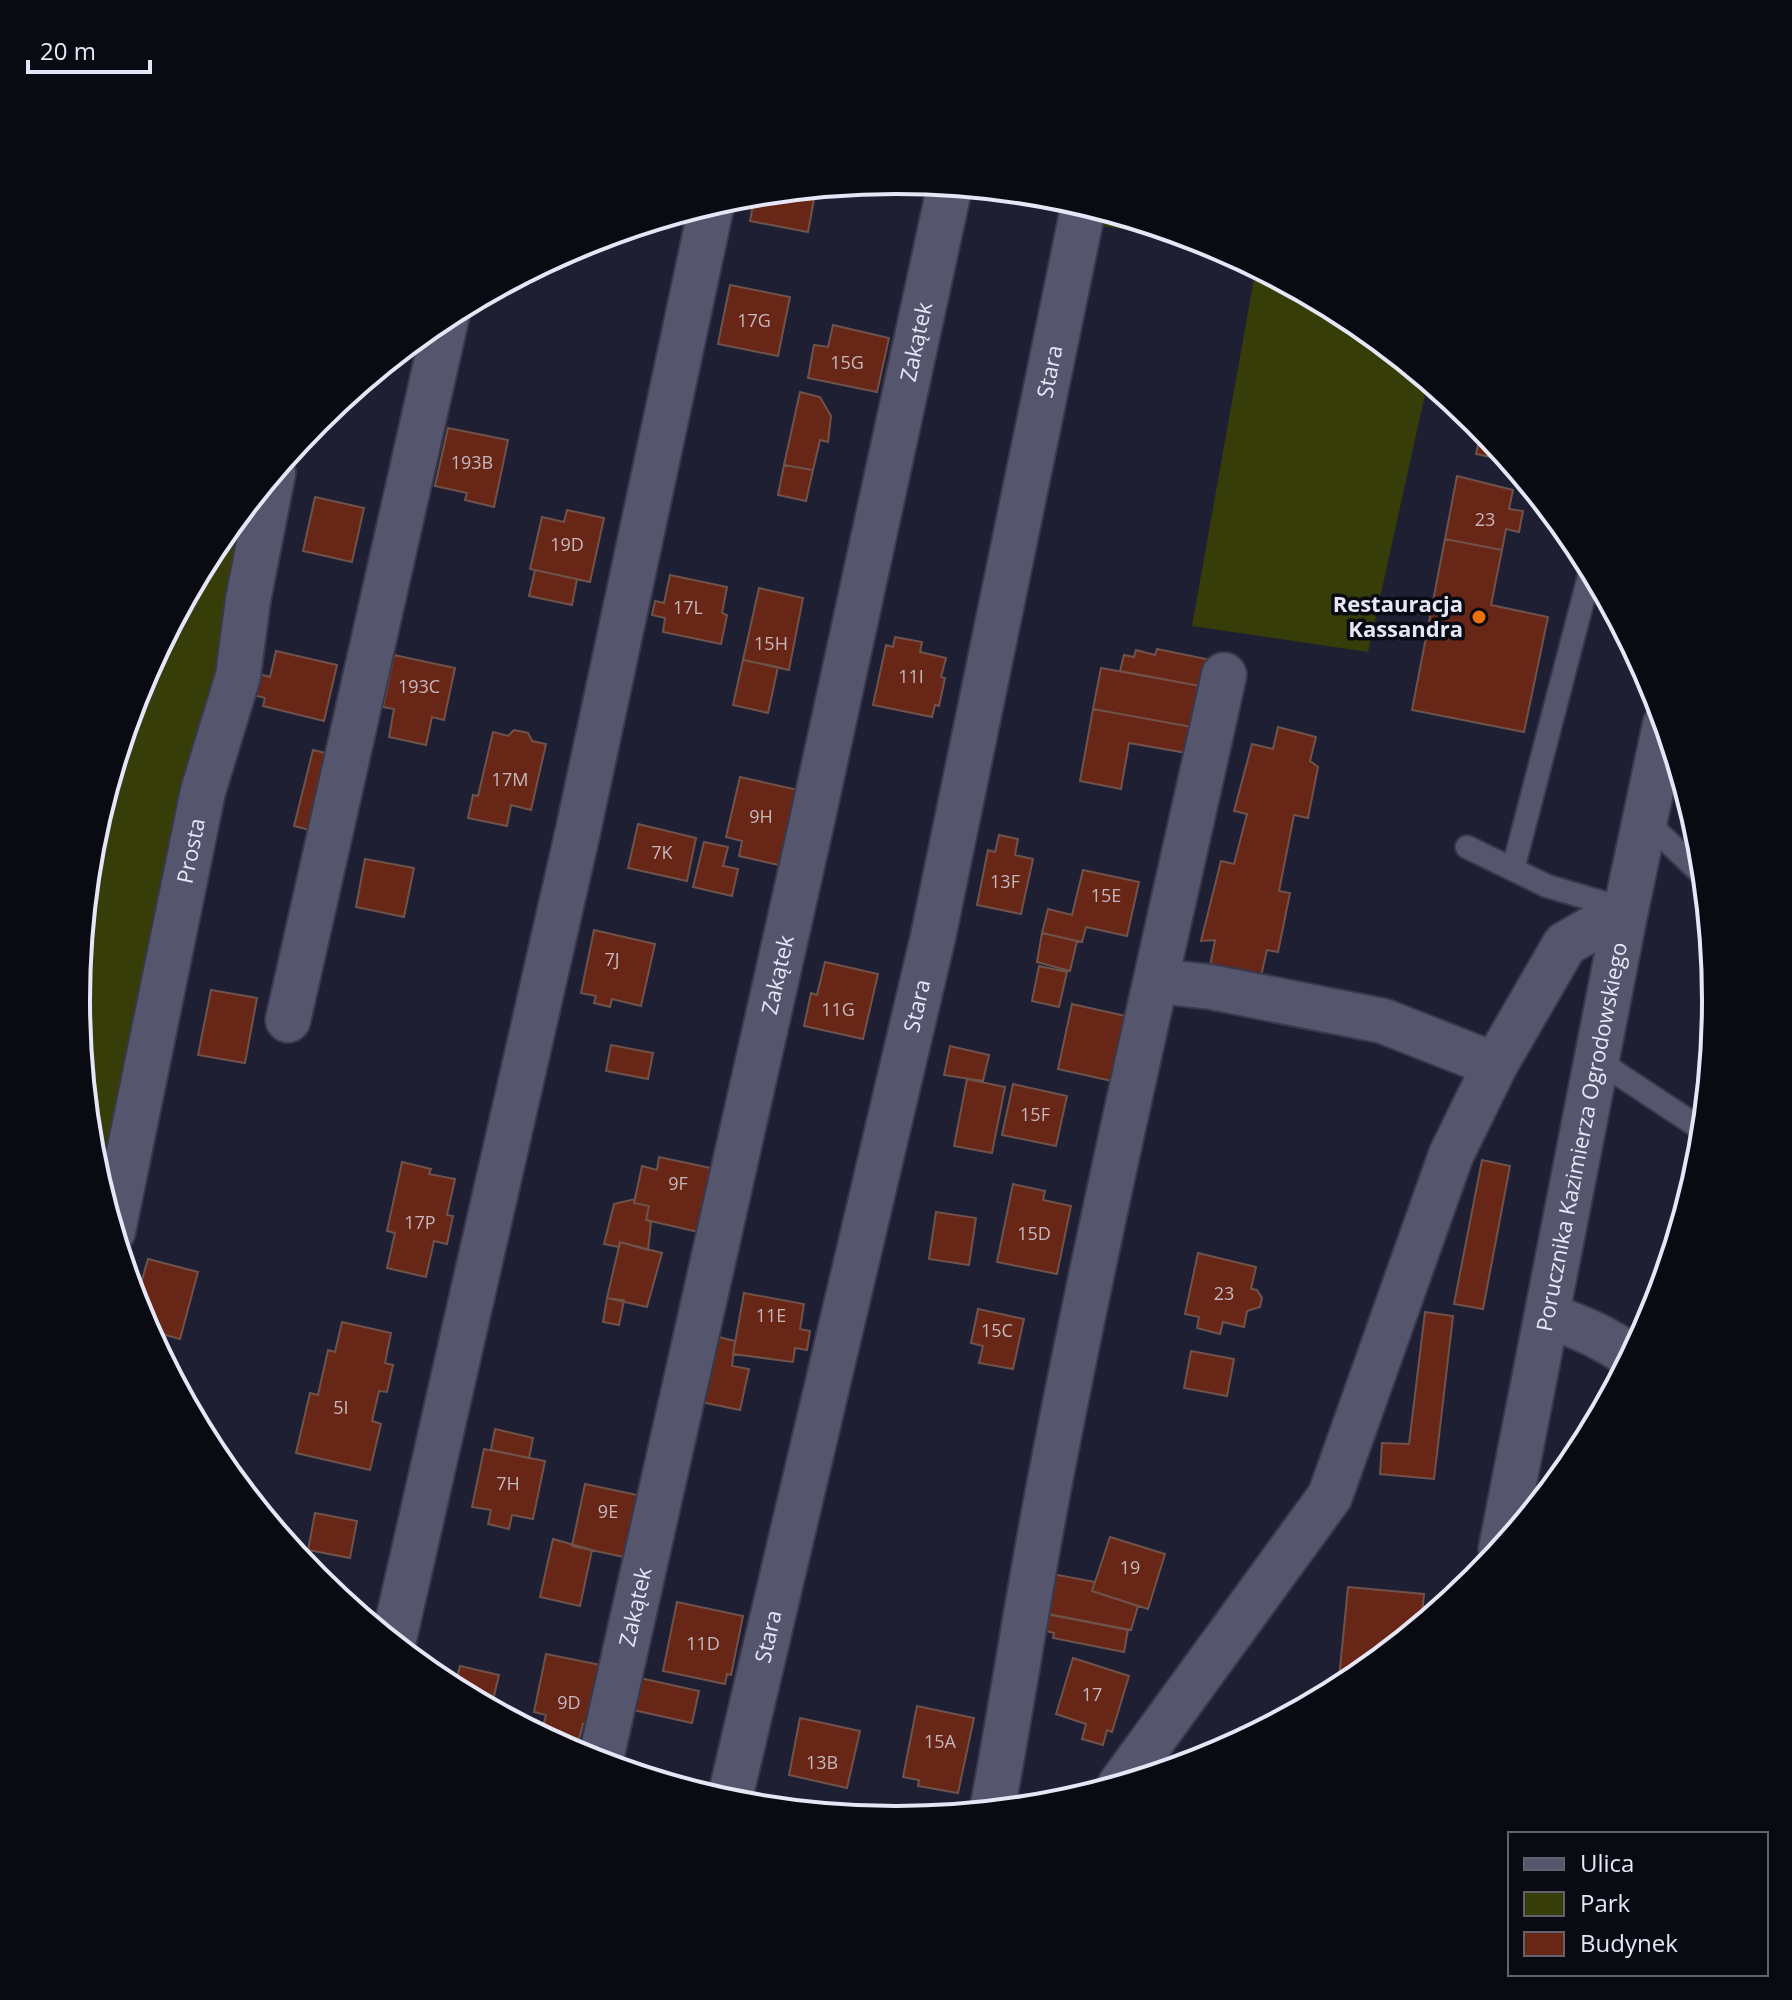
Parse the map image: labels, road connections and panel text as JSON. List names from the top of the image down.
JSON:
{
  "streets": {
    "street": [
      "Zakątek",
      "Stara",
      "Prosta",
      "Porucznika Kazimierza Ogrodowskiego"
    ]
  },
  "places": ["Restauracja Kassandra"],
  "house_numbers": [
    "17G",
    "15G",
    "193B",
    "23",
    "19D",
    "17L",
    "15H",
    "11I",
    "193C",
    "17M",
    "9H",
    "7K",
    "13F",
    "15E",
    "7J",
    "11G",
    "15F",
    "9F",
    "17P",
    "15D",
    "23",
    "11E",
    "15C",
    "5I",
    "7H",
    "9E",
    "19",
    "11D",
    "17",
    "9D",
    "15A",
    "13B"
  ],
  "legend": ["Ulica", "Park", "Budynek"],
  "scale_bar": "20 m"
}
